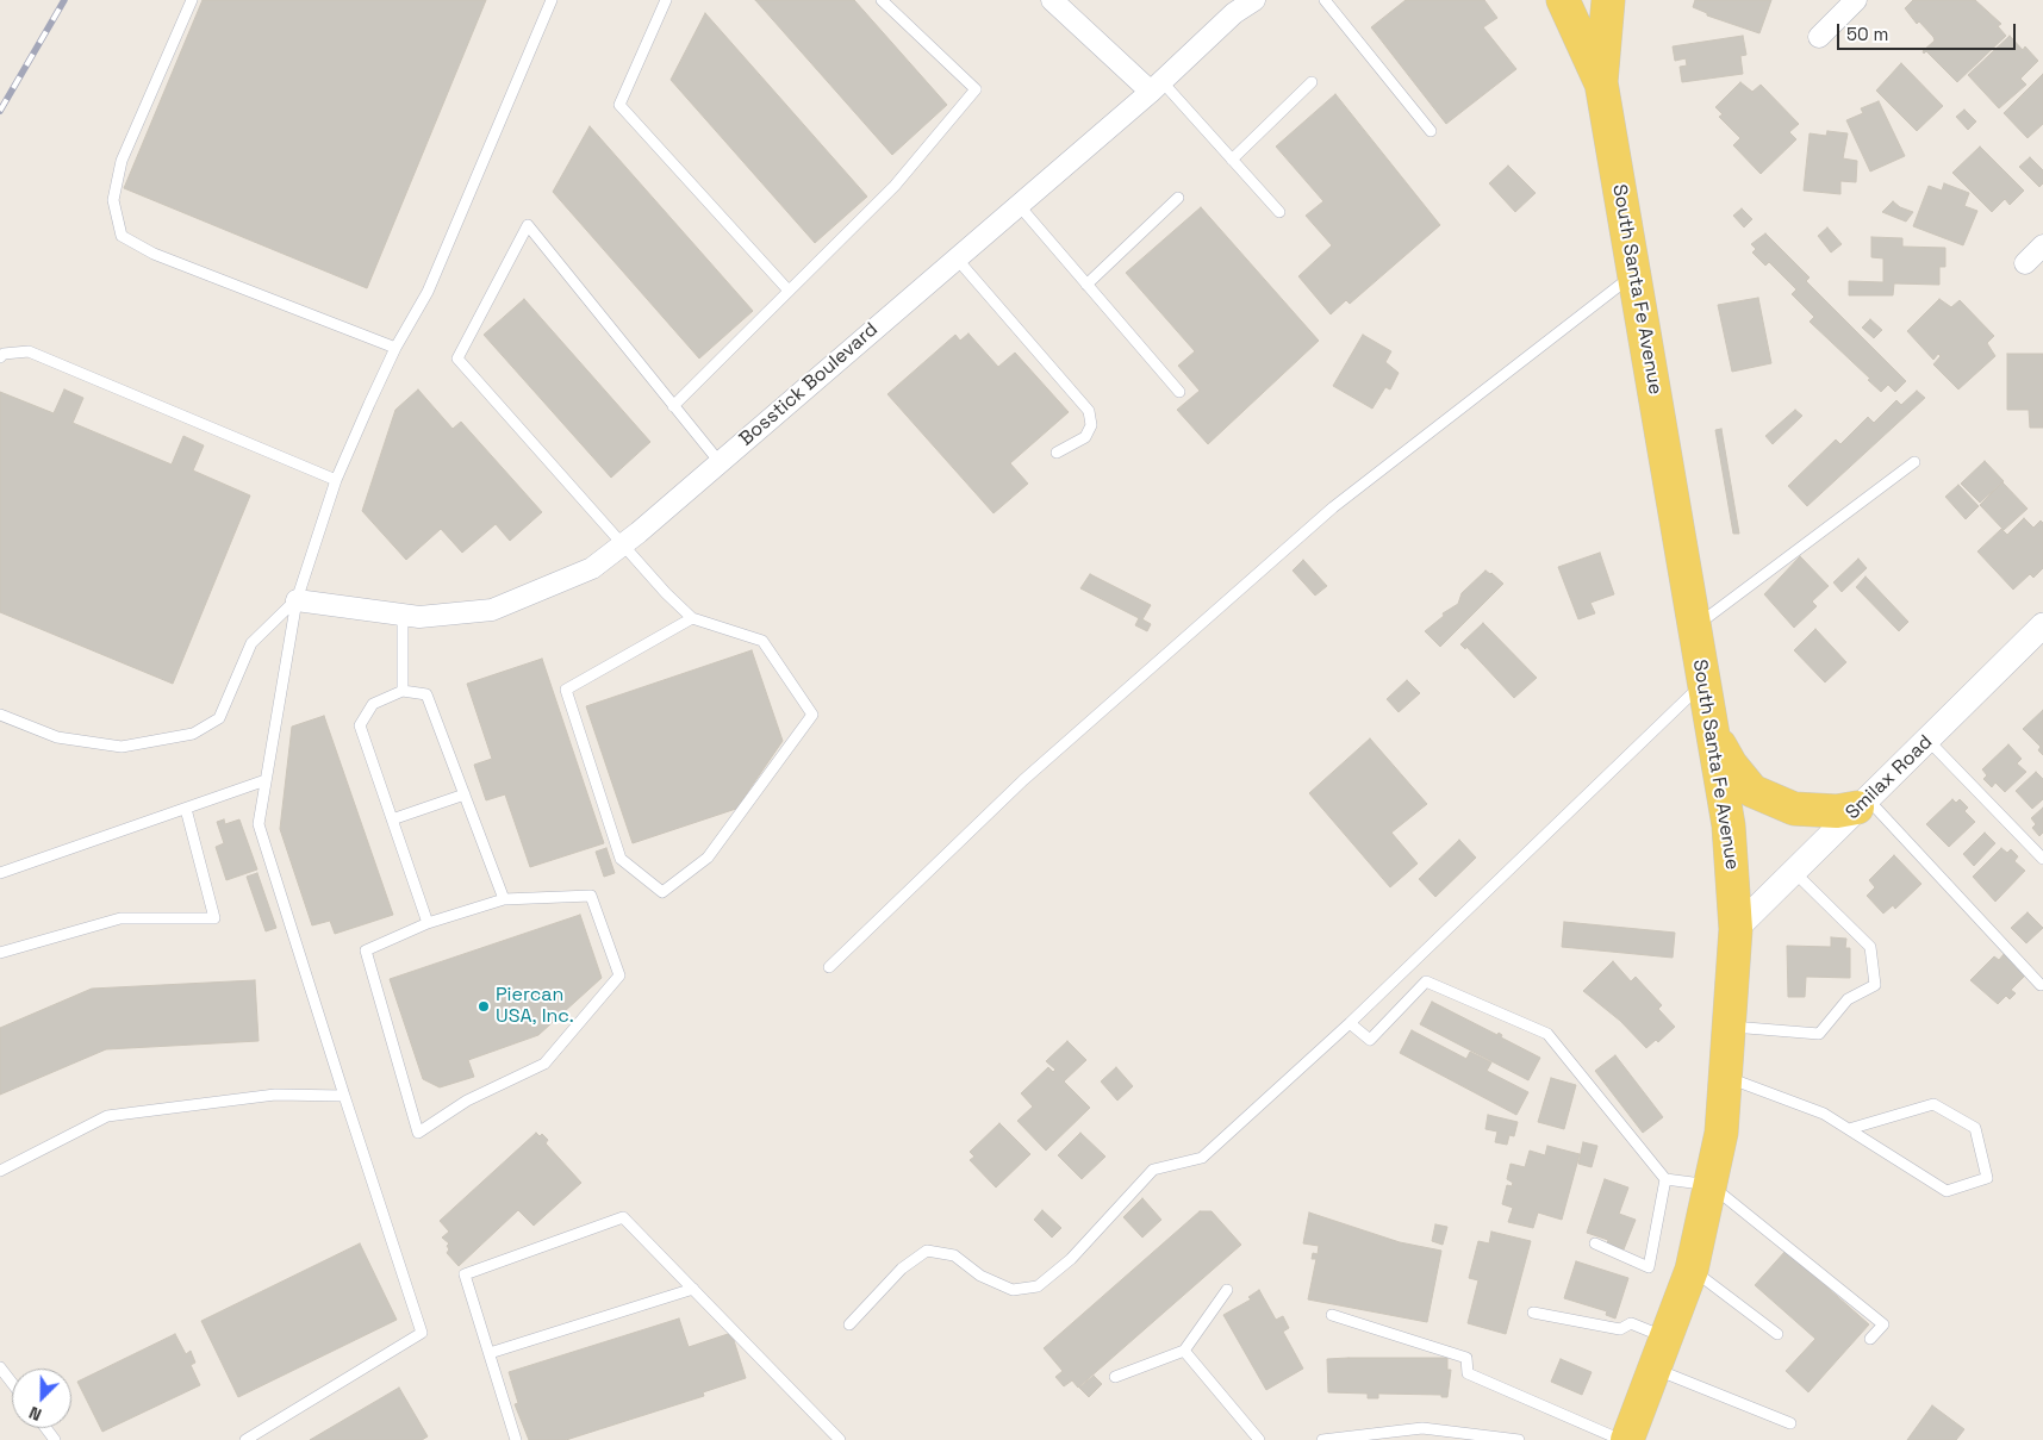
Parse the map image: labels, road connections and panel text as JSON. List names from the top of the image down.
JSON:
{
  "streets": {
    "main road": ["South Santa Fe Avenue"],
    "street": ["Bosstick Boulevard", "Smilax Road"]
  },
  "crossings": [
    ["South Santa Fe Avenue", "Smilax Road"]
  ],
  "places": ["Piercan USA, Inc."],
  "scale_bar": "50 m",
  "north": "bottom left"
}
